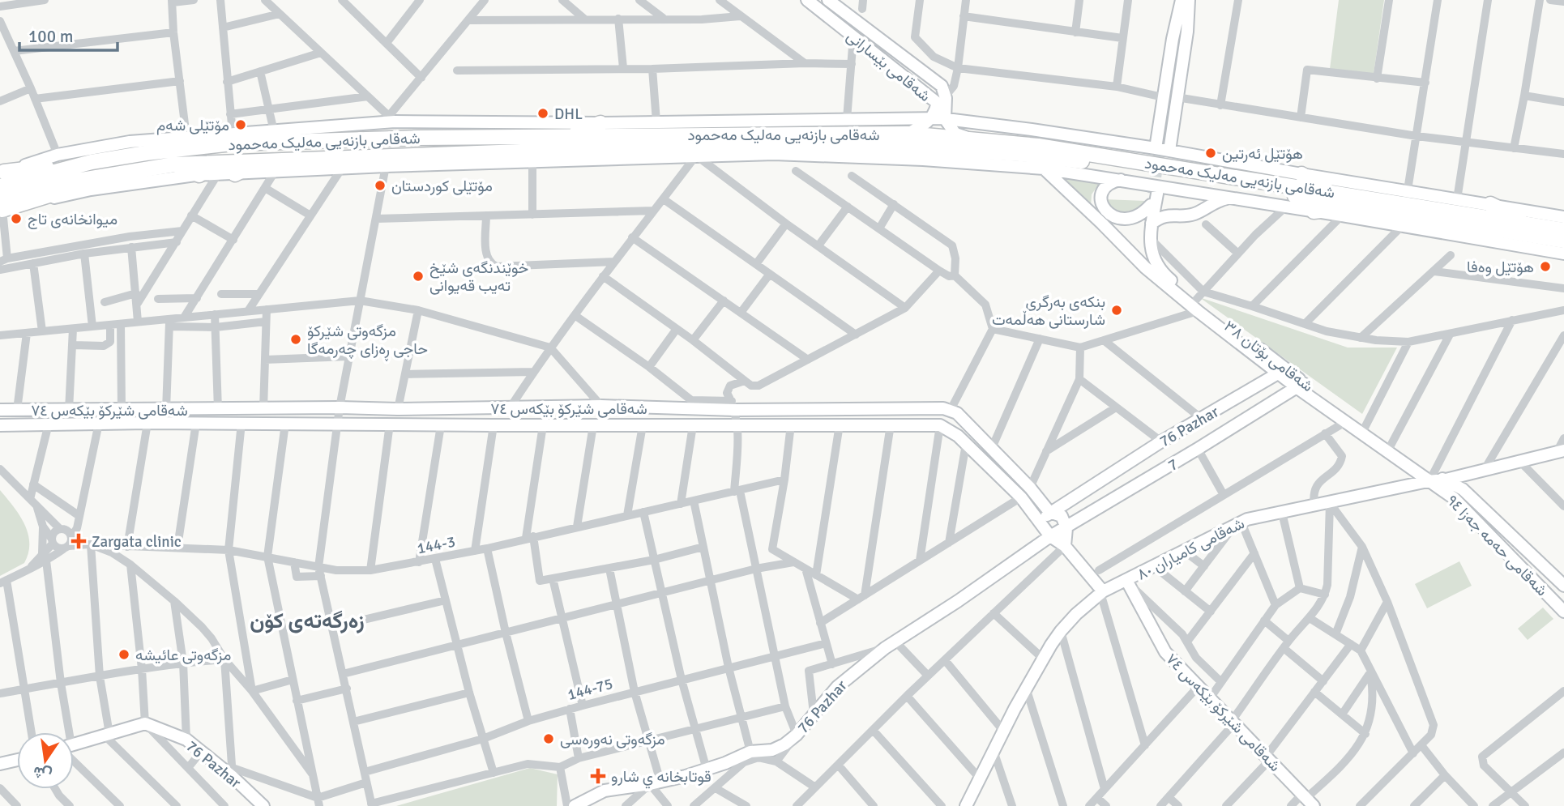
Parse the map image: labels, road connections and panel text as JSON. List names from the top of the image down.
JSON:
{
  "streets": {
    "highway": ["شەقامی بازنەیی مەلیک مەحمود"],
    "main road": [
      "شەقامی بێسارانی",
      "شەقامی بۆتان ٣٨",
      "شەقامی شێرکۆ بێکەس ٧٤",
      "76 Pazhar",
      "7",
      "شەقامی حەمە جەزا ٩٤",
      "شەقامی کامیاران ٨٠"
    ],
    "street": ["144-3", "144-75"]
  },
  "crossings": [
    ["شەقامی بێسارانی", "شەقامی بازنەیی مەلیک مەحمود"],
    ["شەقامی بازنەیی مەلیک مەحمود", "شەقامی بۆتان ٣٨"],
    ["شەقامی بۆتان ٣٨", "76 Pazhar"],
    ["شەقامی بۆتان ٣٨", "7"],
    ["شەقامی بۆتان ٣٨", "شەقامی حەمە جەزا ٩٤"],
    ["شەقامی بۆتان ٣٨", "شەقامی کامیاران ٨٠"],
    ["شەقامی شێرکۆ بێکەس ٧٤", "شەقامی کامیاران ٨٠"],
    ["76 Pazhar", "7"],
    ["شەقامی حەمە جەزا ٩٤", "شەقامی کامیاران ٨٠"]
  ],
  "districts": ["زەرگەتەی کۆن"],
  "places": {
    "other": [
      "DHL",
      "مۆتێلی شەم",
      "هۆتێل ئەرتین",
      "مۆتێلی کوردستان",
      "میوانخانەی تاج",
      "هۆتێل وەفا",
      "خوێندنگەی شێخ تەیب قەیوانی",
      "بنکەی بەرگری شارستانی هەڵمەت",
      "مزگەوتی شێرکۆ حاجی ڕەزای چەرمەگا",
      "مزگەوتی عائیشە",
      "مزگەوتی نەورەسی"
    ],
    "health": ["Zargata clinic", "قوتابخانه ي شارو"]
  },
  "scale_bar": "100 m",
  "north": "bottom"
}
